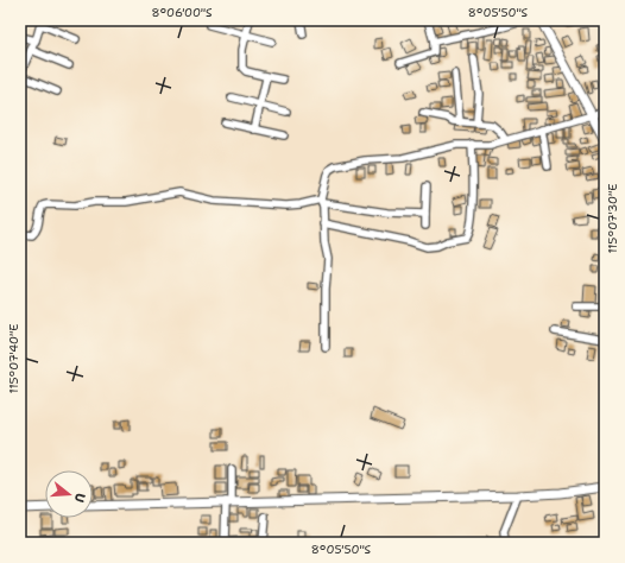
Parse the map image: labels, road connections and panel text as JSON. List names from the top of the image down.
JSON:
{
  "north": "right",
  "coordinates": [
    "8°06'00\"S",
    "8°05'50\"S",
    "115°07'30\"E",
    "115°07'40\"E"
  ]
}
